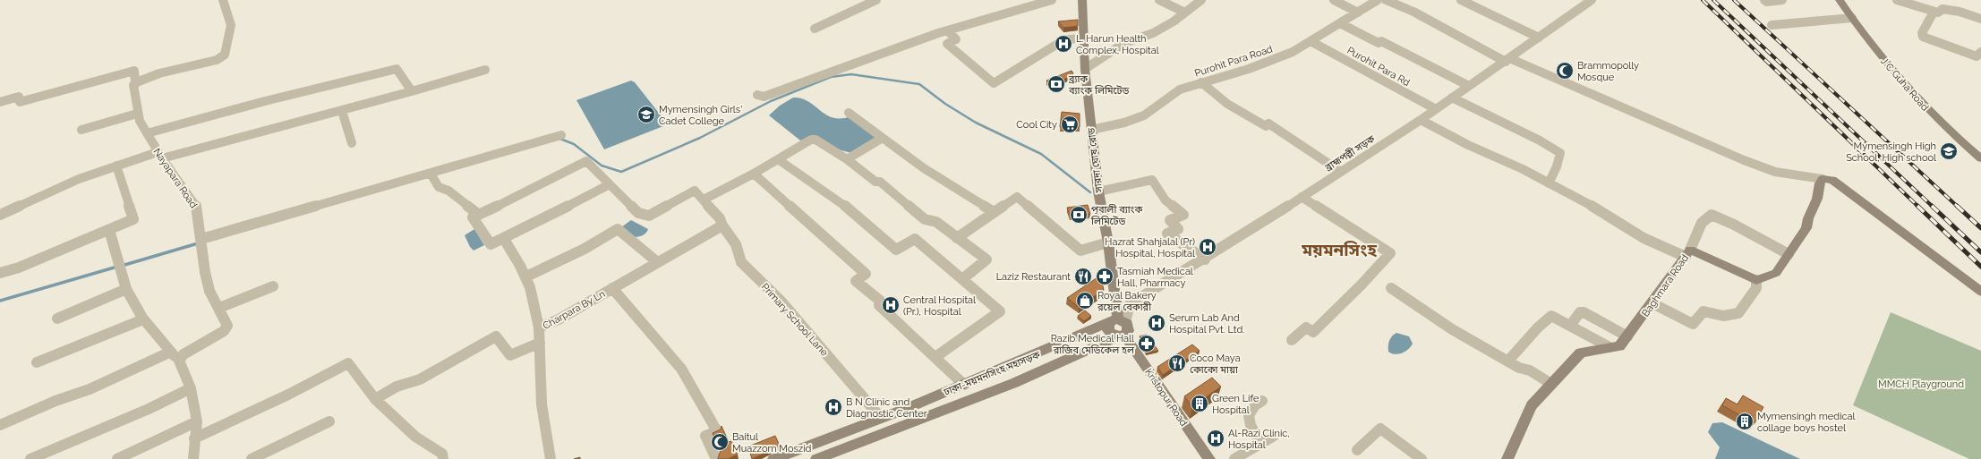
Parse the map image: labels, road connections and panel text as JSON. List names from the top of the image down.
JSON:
{
  "streets": {
    "main road": [
      "J C Guha Road",
      "সারদা ঘোষ রোড",
      "Baghmara Road",
      "ঢাকা-ময়মনসিংহ মহাসড়ক",
      "Kristopur Road"
    ],
    "street": [
      "Purohit Para Road",
      "Purohit Para Rd",
      "ব্রাহ্মপল্লী সড়ক",
      "Nayapara Road",
      "Charpara By Ln",
      "Primary School Lane"
    ]
  },
  "crossings": [
    ["Purohit Para Road", "Purohit Para Rd"],
    ["Purohit Para Road", "সারদা ঘোষ রোড"],
    ["Purohit Para Rd", "ব্রাহ্মপল্লী সড়ক"],
    ["ব্রাহ্মপল্লী সড়ক", "সারদা ঘোষ রোড"],
    ["ব্রাহ্মপল্লী সড়ক", "ঢাকা-ময়মনসিংহ মহাসড়ক"],
    ["ব্রাহ্মপল্লী সড়ক", "Kristopur Road"],
    ["সারদা ঘোষ রোড", "ঢাকা-ময়মনসিংহ মহাসড়ক"],
    ["সারদা ঘোষ রোড", "Kristopur Road"],
    ["Charpara By Ln", "Primary School Lane"],
    ["Primary School Lane", "ঢাকা-ময়মনসিংহ মহাসড়ক"],
    ["ঢাকা-ময়মনসিংহ মহাসড়ক", "Kristopur Road"]
  ],
  "districts": ["ময়মনসিংহ"],
  "parks": ["MMCH Playground"],
  "places": {
    "hospital": [
      "L. Harun Health Complex, Hospital",
      "Hazrat Shahjalal (Pr) Hospital, Hospital",
      "Central Hospital (Pr.), Hospital",
      "Serum Lab And Hospital Pvt. Ltd.",
      "B N Clinic and Diagnostic Center",
      "Al-Razi Clinic, Hospital"
    ],
    "mosque": ["Brammopolly Mosque", "Baitul Muazzom Moszid"],
    "bank": ["ব্র্যাক ব্যাংক লিমিটেড", "পূবালী ব্যাংক লিমিটেড"],
    "school or university": ["Mymensingh Girls' Cadet College", "Mymensingh High School, High school"],
    "supermarket": ["Cool City"],
    "restaurant": ["Laziz Restaurant", "Coco Maya কোকো মায়া"],
    "pharmacy": ["Tasmiah Medical Hall, Pharmacy", "Razib Medical Hall রাজিব মেডিকেল হল"],
    "shop": ["Royal Bakery রয়েল বেকারী"],
    "building": ["Green Life Hospital", "Mymensingh medical collage boys hostel"]
  }
}
